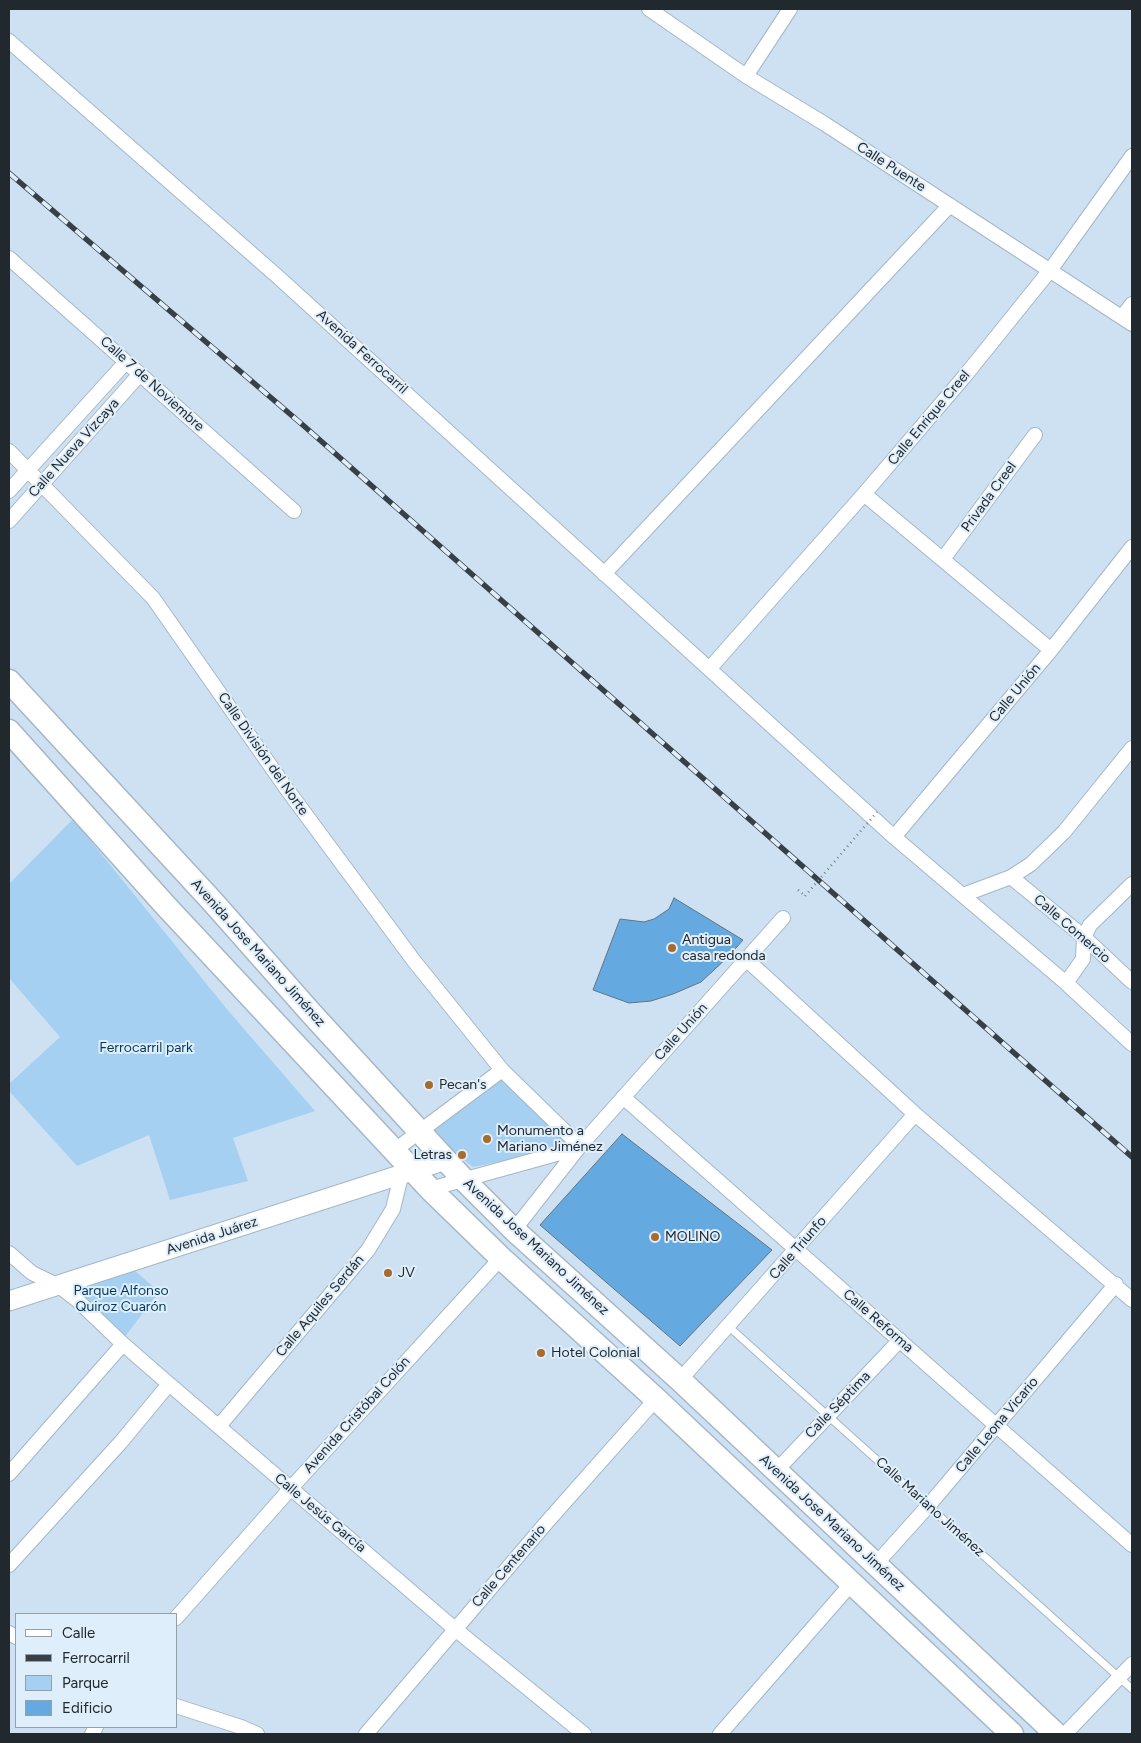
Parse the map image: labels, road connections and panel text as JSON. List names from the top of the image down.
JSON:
{
  "streets": {
    "highway": ["Avenida Jose Mariano Jiménez"],
    "main road": ["Avenida Juárez"],
    "street": [
      "Calle Puente",
      "Avenida Ferrocarril",
      "Calle 7 de Noviembre",
      "Calle Enrique Creel",
      "Calle Nueva Vizcaya",
      "Privada Creel",
      "Calle Unión",
      "Calle División del Norte",
      "Calle Comercio",
      "Calle Triunfo",
      "Calle Aquiles Serdán",
      "Calle Reforma",
      "Calle Séptima",
      "Avenida Cristóbal Colón",
      "Calle Leona Vicario",
      "Calle Jesús García",
      "Calle Centenario"
    ],
    "lane": ["Calle Mariano Jiménez"]
  },
  "crossings": [
    ["Calle Puente", "Calle Enrique Creel"],
    ["Avenida Ferrocarril", "Calle Enrique Creel"],
    ["Avenida Ferrocarril", "Calle Unión"],
    ["Calle 7 de Noviembre", "Calle Nueva Vizcaya"],
    ["Calle Nueva Vizcaya", "Calle División del Norte"],
    ["Calle Unión", "Avenida Jose Mariano Jiménez"],
    ["Calle Unión", "Calle Reforma"],
    ["Avenida Jose Mariano Jiménez", "Calle Triunfo"],
    ["Avenida Jose Mariano Jiménez", "Calle Séptima"],
    ["Avenida Jose Mariano Jiménez", "Calle Leona Vicario"],
    ["Avenida Juárez", "Calle Aquiles Serdán"],
    ["Avenida Juárez", "Calle Jesús García"],
    ["Calle Triunfo", "Calle Reforma"],
    ["Calle Triunfo", "Calle Mariano Jiménez"],
    ["Calle Aquiles Serdán", "Calle Jesús García"],
    ["Calle Reforma", "Calle Séptima"],
    ["Calle Reforma", "Calle Leona Vicario"],
    ["Calle Séptima", "Calle Mariano Jiménez"],
    ["Avenida Cristóbal Colón", "Calle Jesús García"],
    ["Calle Leona Vicario", "Calle Mariano Jiménez"],
    ["Calle Jesús García", "Calle Centenario"]
  ],
  "parks": ["Ferrocarril park", "Parque Alfonso Quiroz Cuarón"],
  "places": [
    "Antigua casa redonda",
    "Pecan's",
    "Monumento a Mariano Jiménez",
    "Letras",
    "MOLINO",
    "JV",
    "Hotel Colonial"
  ],
  "legend": [
    "Calle",
    "Ferrocarril",
    "Parque",
    "Edificio"
  ]
}
